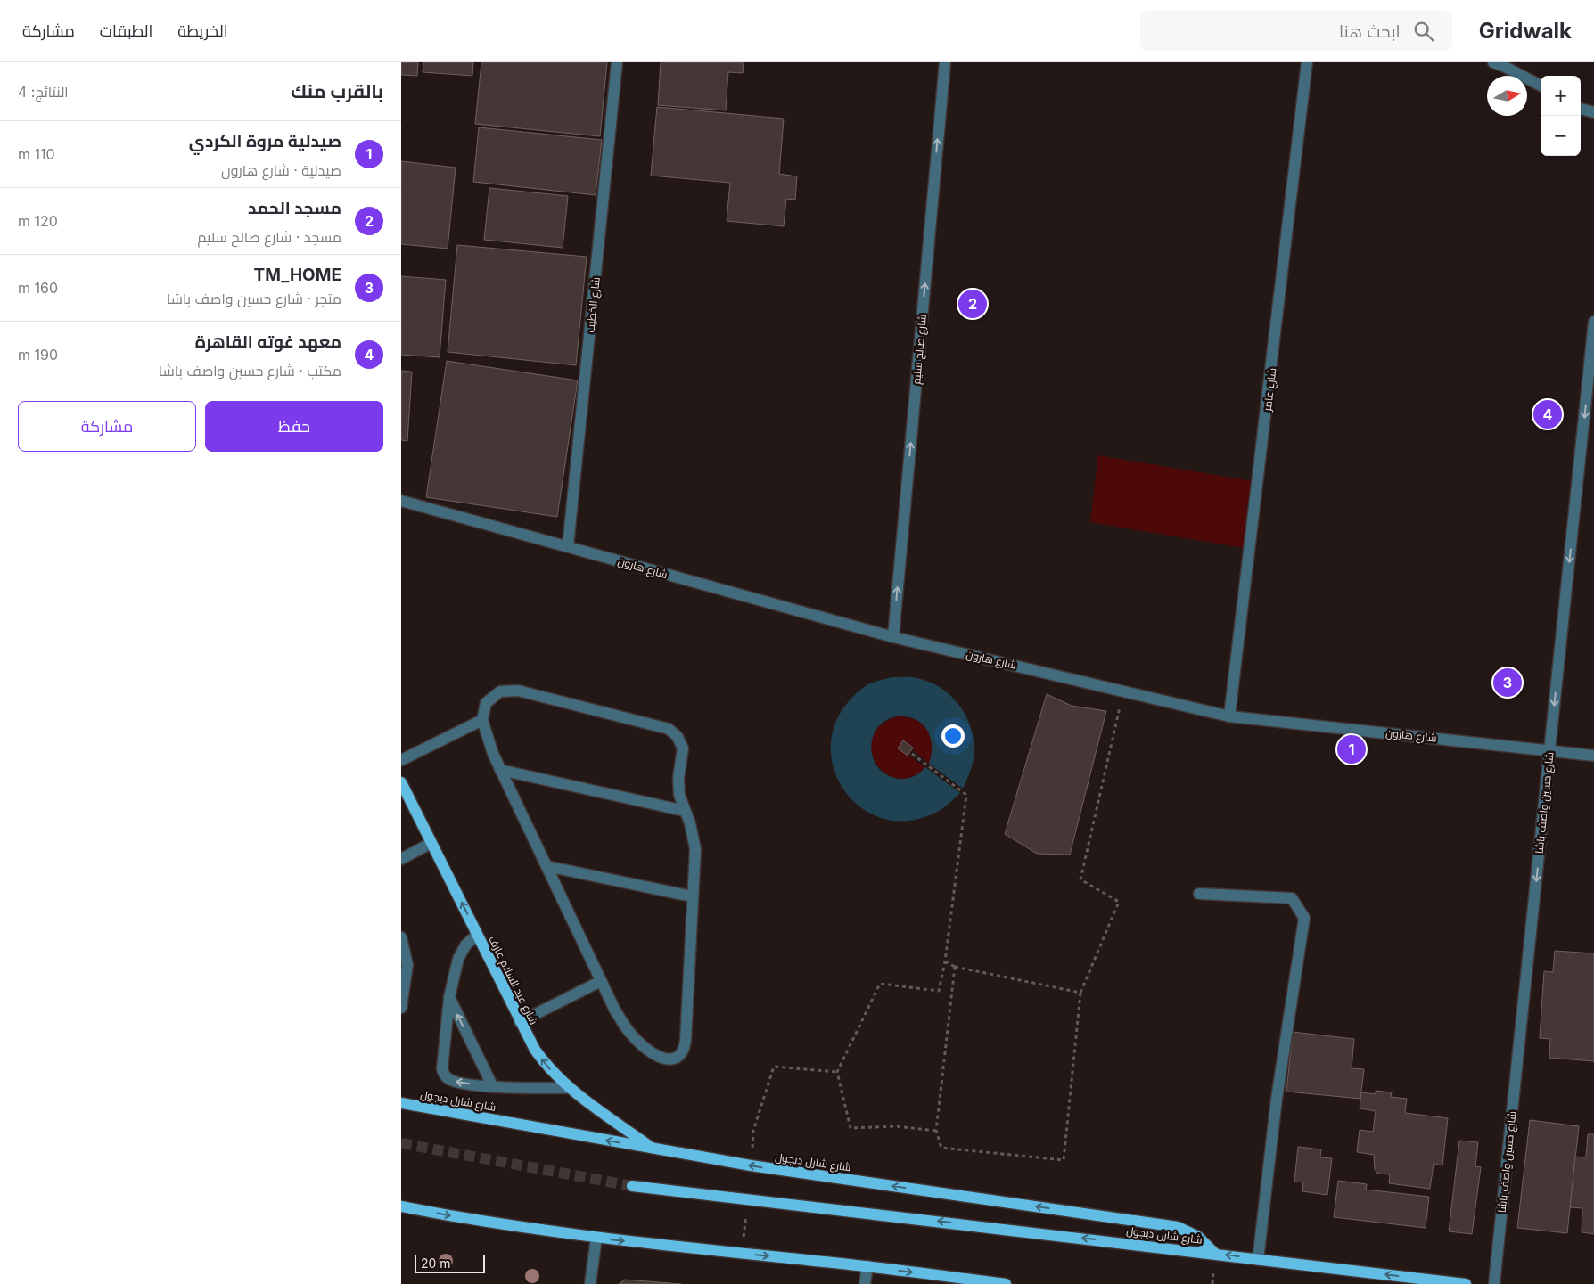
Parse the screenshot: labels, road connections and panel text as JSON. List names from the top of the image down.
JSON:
{
  "streets": {
    "main road": ["شارع عبد السلام عارف", "شارع شارل ديجول"],
    "street": [
      "شارع الخطيب",
      "شارع صالح سليم",
      "شارع عامر",
      "شارع هارون",
      "شارع حسين واصف باشا"
    ]
  },
  "crossings": [
    ["شارع الخطيب", "شارع هارون"],
    ["شارع صالح سليم", "شارع هارون"],
    ["شارع عامر", "شارع هارون"],
    ["شارع هارون", "شارع حسين واصف باشا"],
    ["شارع عبد السلام عارف", "شارع شارل ديجول"]
  ],
  "one_way": ["شارع صالح سليم", "شارع حسين واصف باشا", "شارع عبد السلام عارف"],
  "scale_bar": "20 m",
  "north": "right",
  "page": {
    "header": "Gridwalk",
    "search": "ابحث هنا",
    "nav": ["الخريطة", "الطبقات", "مشاركة"],
    "heading": ["بالقرب منك", "النتائج: 4"],
    "map_buttons": ["+", "−"],
    "list": [
      {
        "mark": "1",
        "name": "صيدلية مروة الكردي",
        "note": "صيدلية · شارع هارون",
        "value": "110 m"
      },
      {
        "mark": "2",
        "name": "مسجد الحمد",
        "note": "مسجد · شارع صالح سليم",
        "value": "120 m"
      },
      {
        "mark": "3",
        "name": "TM_HOME",
        "note": "متجر · شارع حسين واصف باشا",
        "value": "160 m"
      },
      {
        "mark": "4",
        "name": "معهد غوته القاهرة",
        "note": "مكتب · شارع حسين واصف باشا",
        "value": "190 m"
      }
    ],
    "pins": [
      "2",
      "4",
      "3",
      "1"
    ],
    "buttons": ["حفظ", "مشاركة"],
    "scale": "20 m"
  }
}
